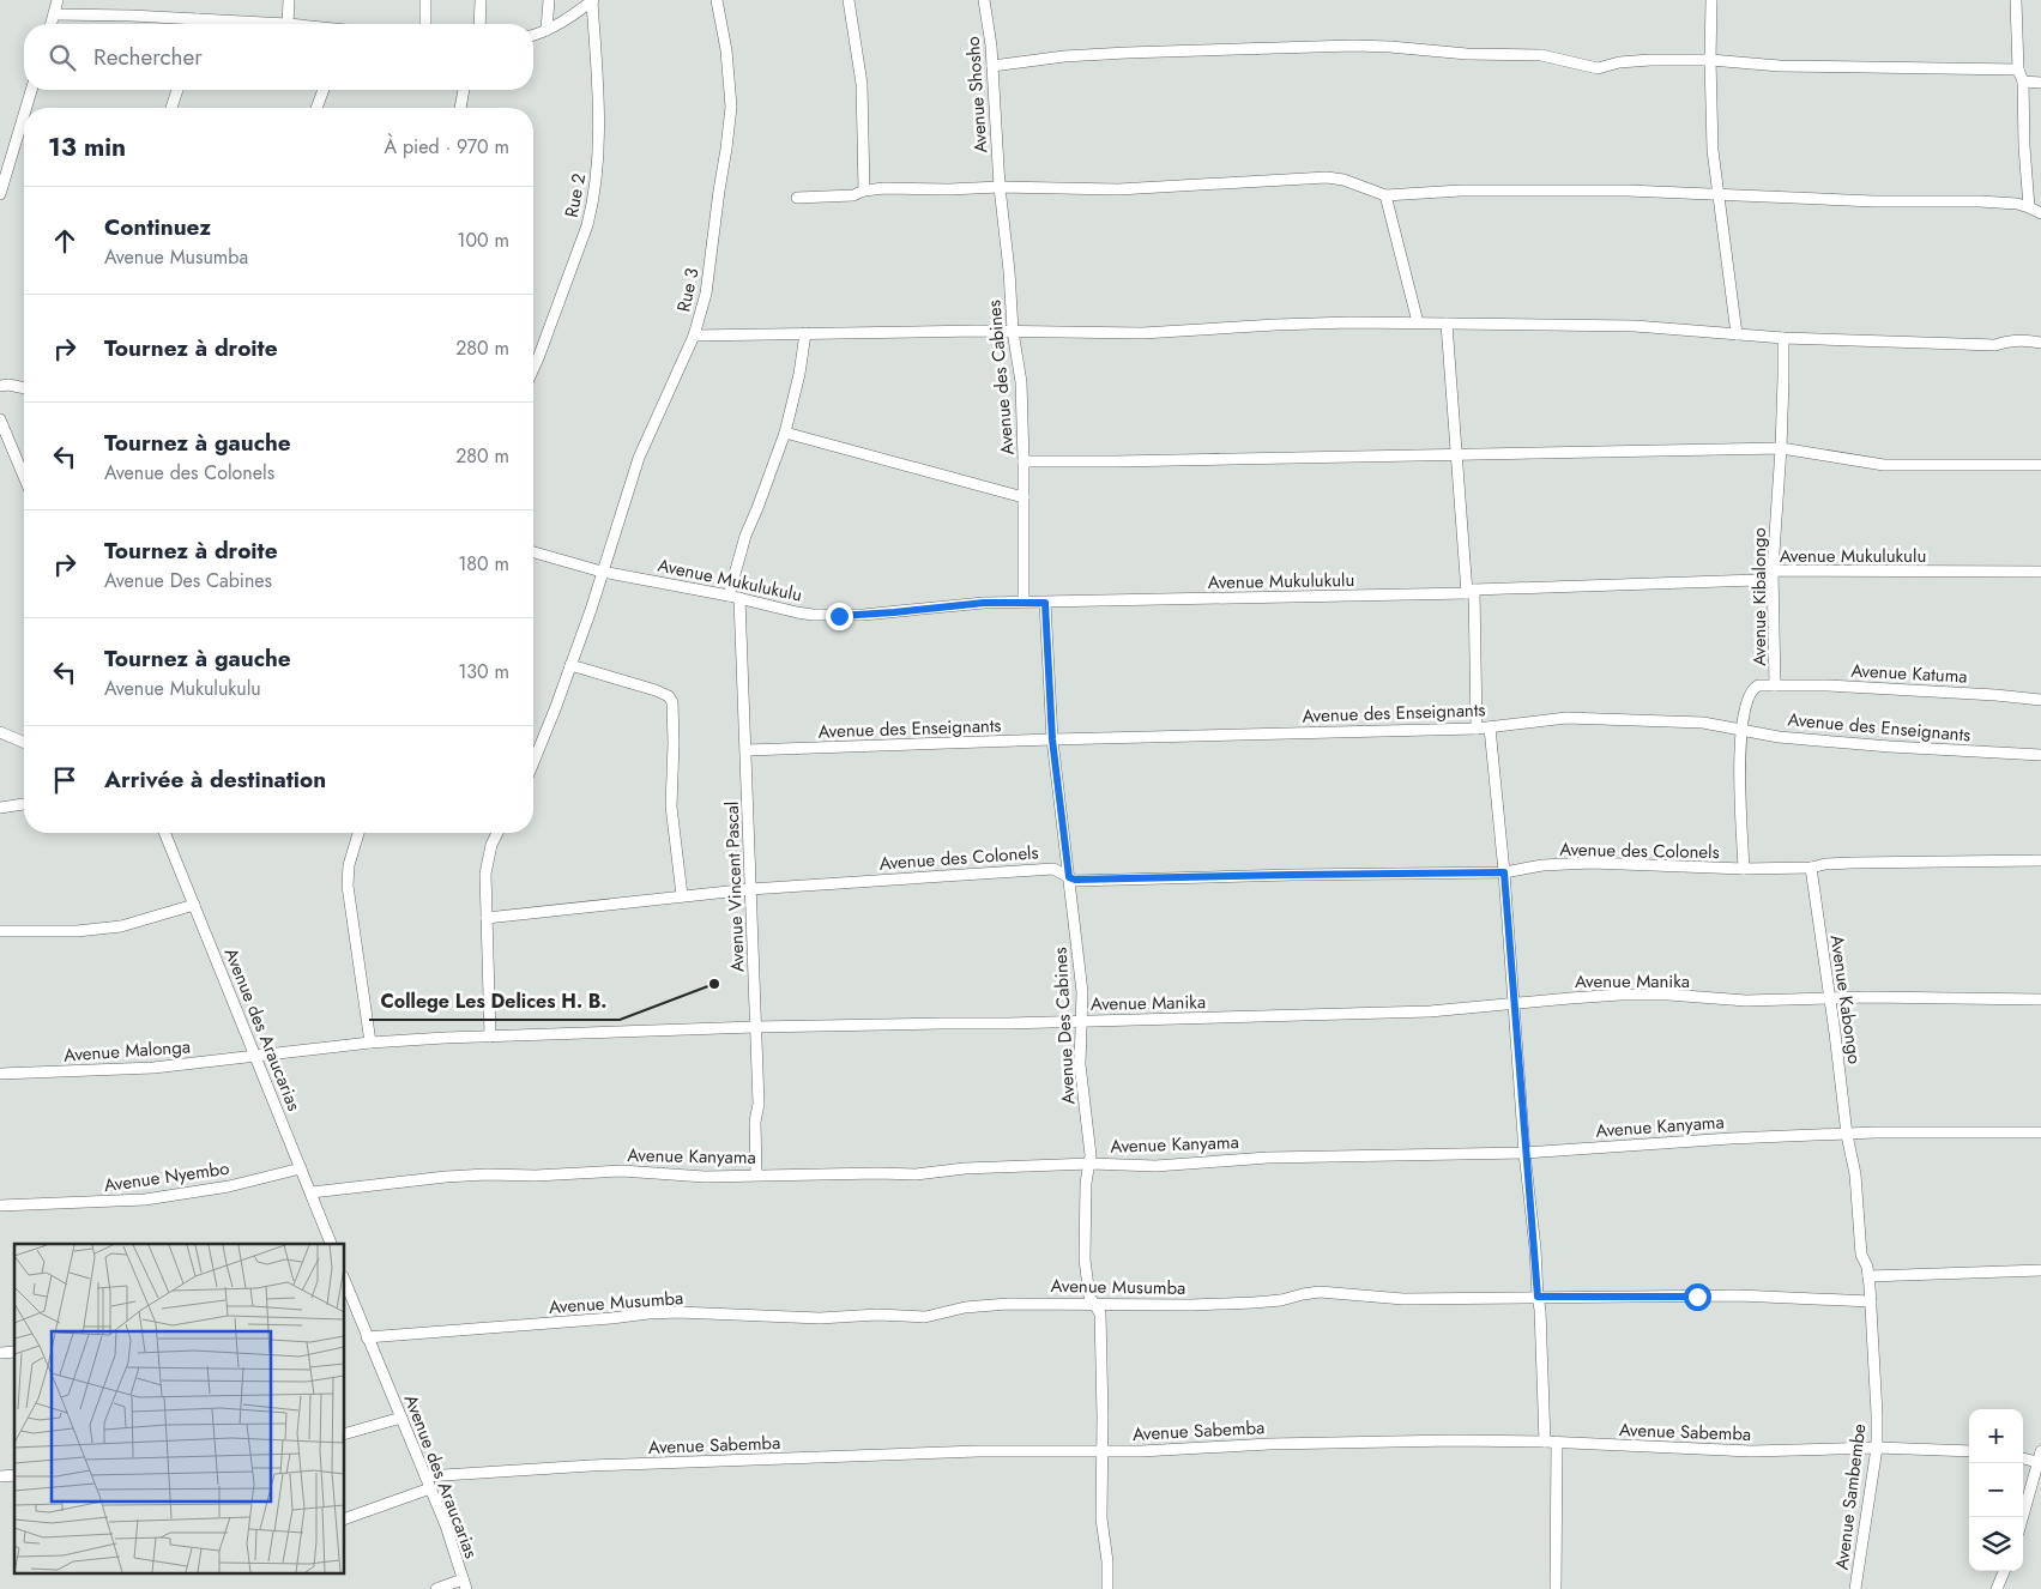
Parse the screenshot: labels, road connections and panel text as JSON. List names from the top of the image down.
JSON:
{
  "streets": {
    "street": [
      "Avenue Shosho",
      "Rue 2",
      "Rue 3",
      "Avenue des Cabines",
      "Avenue Mukulukulu",
      "Avenue Kibalongo",
      "Avenue Katuma",
      "Avenue des Enseignants",
      "Avenue des Colonels",
      "Avenue Vincent Pascal",
      "Avenue Manika",
      "Avenue Kabongo",
      "Avenue Des Cabines",
      "Avenue des Araucarias",
      "Avenue Malonga",
      "Avenue Kanyama",
      "Avenue Nyembo",
      "Avenue Musumba",
      "Avenue Sabemba",
      "Avenue Sambembe"
    ]
  },
  "crossings": [
    ["Avenue Shosho", "Avenue des Cabines"],
    ["Rue 3", "Avenue Mukulukulu"],
    ["Avenue des Cabines", "Avenue Mukulukulu"],
    ["Avenue Mukulukulu", "Avenue Kibalongo"],
    ["Avenue Mukulukulu", "Avenue Vincent Pascal"],
    ["Avenue Mukulukulu", "Avenue Des Cabines"],
    ["Avenue Kibalongo", "Avenue Katuma"],
    ["Avenue Kibalongo", "Avenue des Enseignants"],
    ["Avenue Kibalongo", "Avenue des Colonels"],
    ["Avenue des Enseignants", "Avenue Vincent Pascal"],
    ["Avenue des Enseignants", "Avenue Des Cabines"],
    ["Avenue des Colonels", "Avenue Vincent Pascal"],
    ["Avenue des Colonels", "Avenue Kabongo"],
    ["Avenue des Colonels", "Avenue Des Cabines"],
    ["Avenue Vincent Pascal", "Avenue Manika"],
    ["Avenue Vincent Pascal", "Avenue Kanyama"],
    ["Avenue Manika", "Avenue Kabongo"],
    ["Avenue Manika", "Avenue Des Cabines"],
    ["Avenue Manika", "Avenue des Araucarias"],
    ["Avenue Manika", "Avenue Malonga"],
    ["Avenue Kabongo", "Avenue Kanyama"],
    ["Avenue Kabongo", "Avenue Sambembe"],
    ["Avenue Des Cabines", "Avenue Kanyama"],
    ["Avenue Des Cabines", "Avenue Musumba"],
    ["Avenue Des Cabines", "Avenue Sabemba"],
    ["Avenue des Araucarias", "Avenue Malonga"],
    ["Avenue des Araucarias", "Avenue Kanyama"],
    ["Avenue des Araucarias", "Avenue Nyembo"],
    ["Avenue des Araucarias", "Avenue Musumba"],
    ["Avenue des Araucarias", "Avenue Sabemba"],
    ["Avenue Musumba", "Avenue Sambembe"],
    ["Avenue Sabemba", "Avenue Sambembe"]
  ],
  "places": ["College Les Delices H. B."],
  "page": {
    "search": "Rechercher",
    "heading": ["13 min", "À pied · 970 m"],
    "list": [
      ["Continuez", "Avenue Musumba", "100 m"],
      ["Tournez à droite", "280 m"],
      ["Tournez à gauche", "Avenue des Colonels", "280 m"],
      ["Tournez à droite", "Avenue Des Cabines", "180 m"],
      ["Tournez à gauche", "Avenue Mukulukulu", "130 m"],
      "Arrivée à destination"
    ],
    "map_buttons": ["+", "−"]
  }
}
